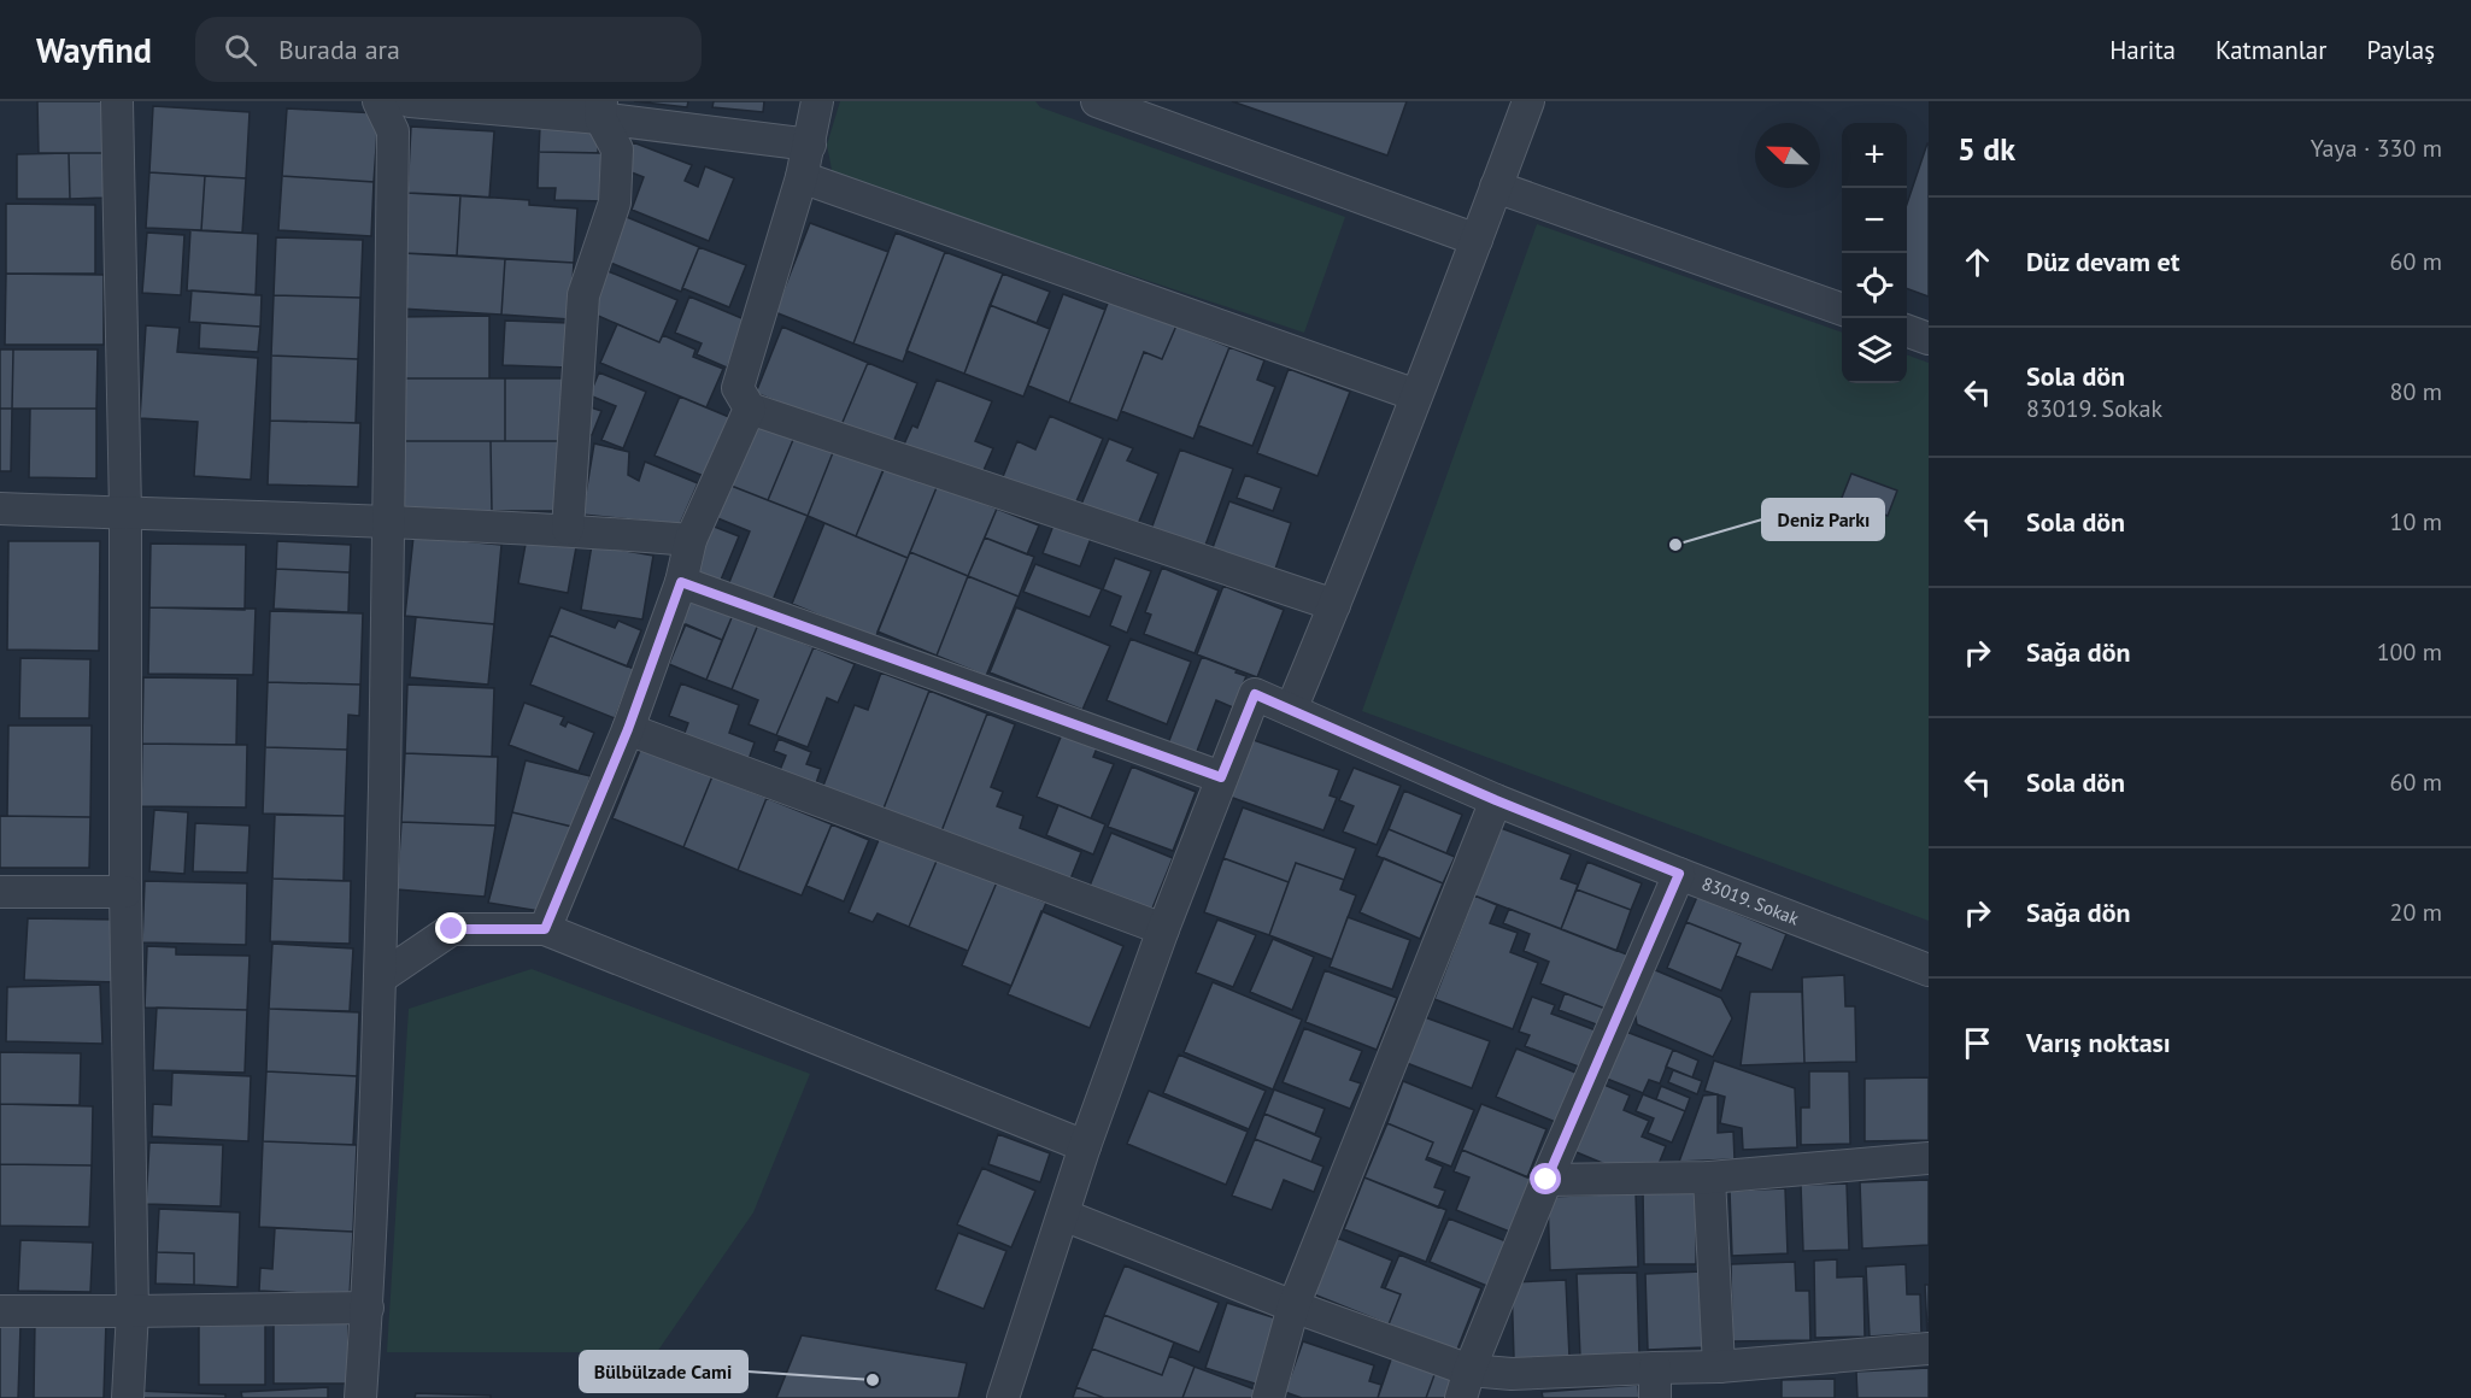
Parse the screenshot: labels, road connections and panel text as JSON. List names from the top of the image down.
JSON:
{
  "streets": {
    "street": ["83019. Sokak"]
  },
  "places": ["Deniz Parkı", "Bülbülzade Cami"],
  "north": "top left",
  "page": {
    "header": "Wayfind",
    "search": "Burada ara",
    "nav": ["Harita", "Katmanlar", "Paylaş"],
    "heading": ["5 dk", "Yaya · 330 m"],
    "map_buttons": ["+", "−"],
    "list": [
      ["Düz devam et", "60 m"],
      ["Sola dön", "83019. Sokak", "80 m"],
      ["Sola dön", "10 m"],
      ["Sağa dön", "100 m"],
      ["Sola dön", "60 m"],
      ["Sağa dön", "20 m"],
      "Varış noktası"
    ]
  }
}
